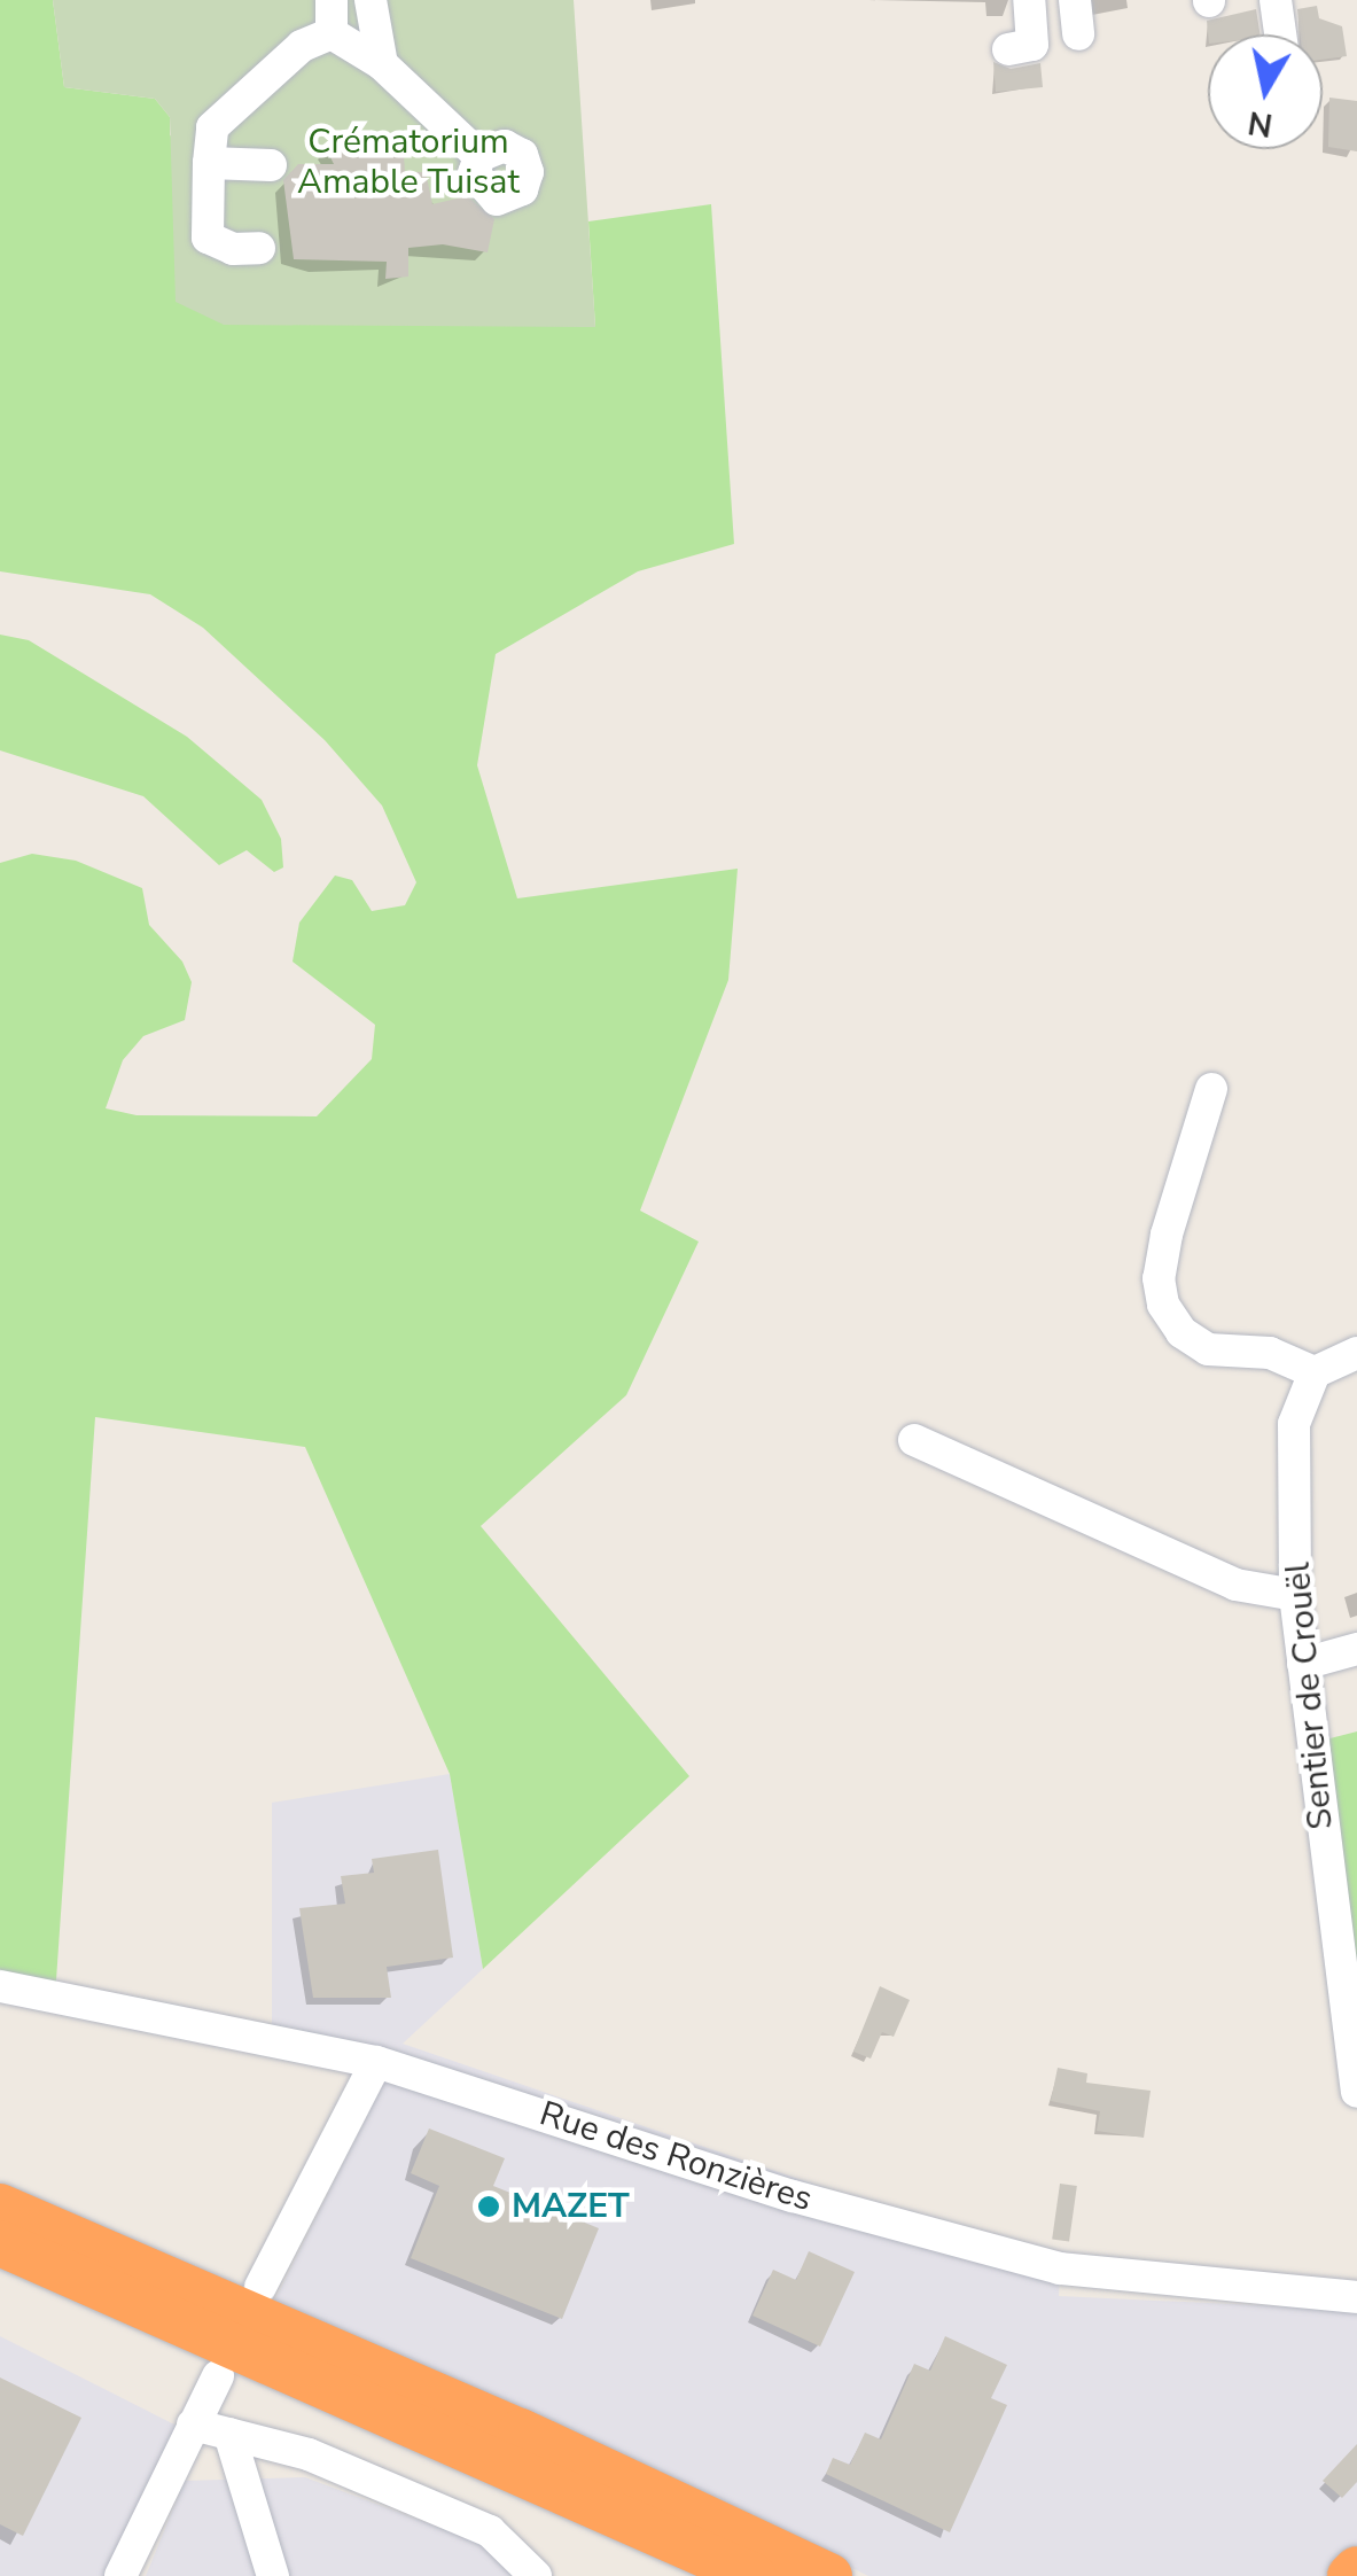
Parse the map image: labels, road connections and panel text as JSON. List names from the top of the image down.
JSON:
{
  "streets": {
    "street": ["Sentier de Crouël", "Rue des Ronzières"]
  },
  "parks": ["Crématorium Amable Tuisat"],
  "places": ["MAZET"],
  "north": "bottom"
}
